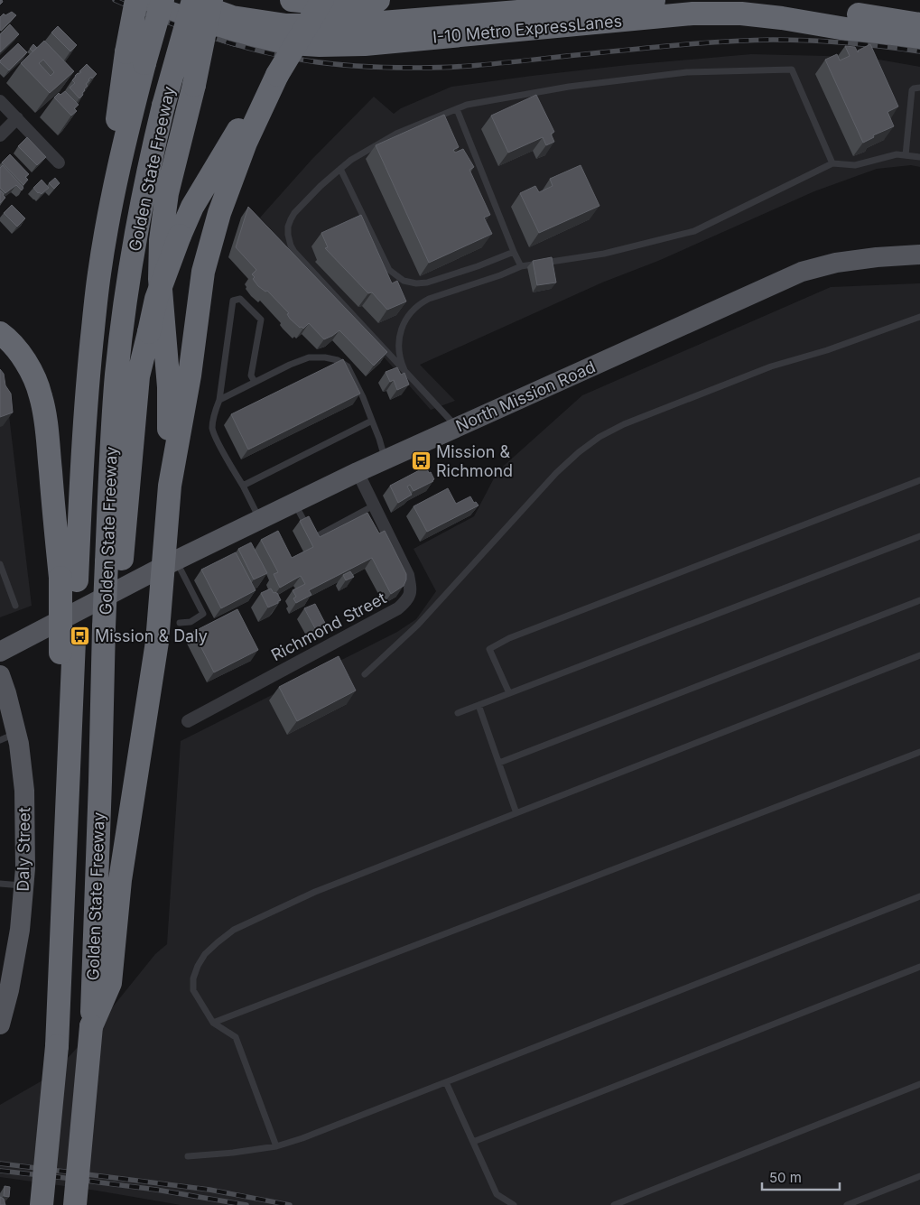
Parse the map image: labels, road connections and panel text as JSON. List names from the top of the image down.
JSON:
{
  "streets": {
    "highway": ["I-10 Metro ExpressLanes", "Golden State Freeway"],
    "main road": ["North Mission Road", "Daly Street"],
    "street": ["Richmond Street"]
  },
  "crossings": [
    ["North Mission Road", "Richmond Street"]
  ],
  "places": {
    "bus stop": ["Mission & Richmond", "Mission & Daly"]
  },
  "scale_bar": "50 m"
}
